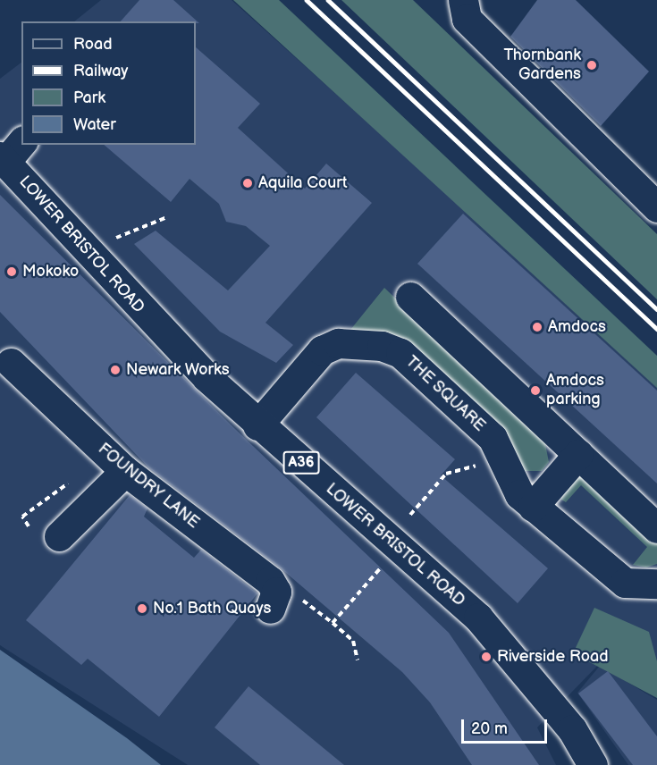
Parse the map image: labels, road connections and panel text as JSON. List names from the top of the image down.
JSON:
{
  "streets": {
    "main road": [
      "LOWER BRISTOL ROAD",
      "THE SQUARE",
      "A36",
      "FOUNDRY LANE"
    ]
  },
  "crossings": [
    ["LOWER BRISTOL ROAD", "THE SQUARE"]
  ],
  "places": [
    "Thornbank Gardens",
    "Aquila Court",
    "Mokoko",
    "Amdocs",
    "Newark Works",
    "Amdocs parking",
    "No.1 Bath Quays",
    "Riverside Road"
  ],
  "legend": [
    "Road",
    "Railway",
    "Park",
    "Water"
  ],
  "scale_bar": "20 m"
}
